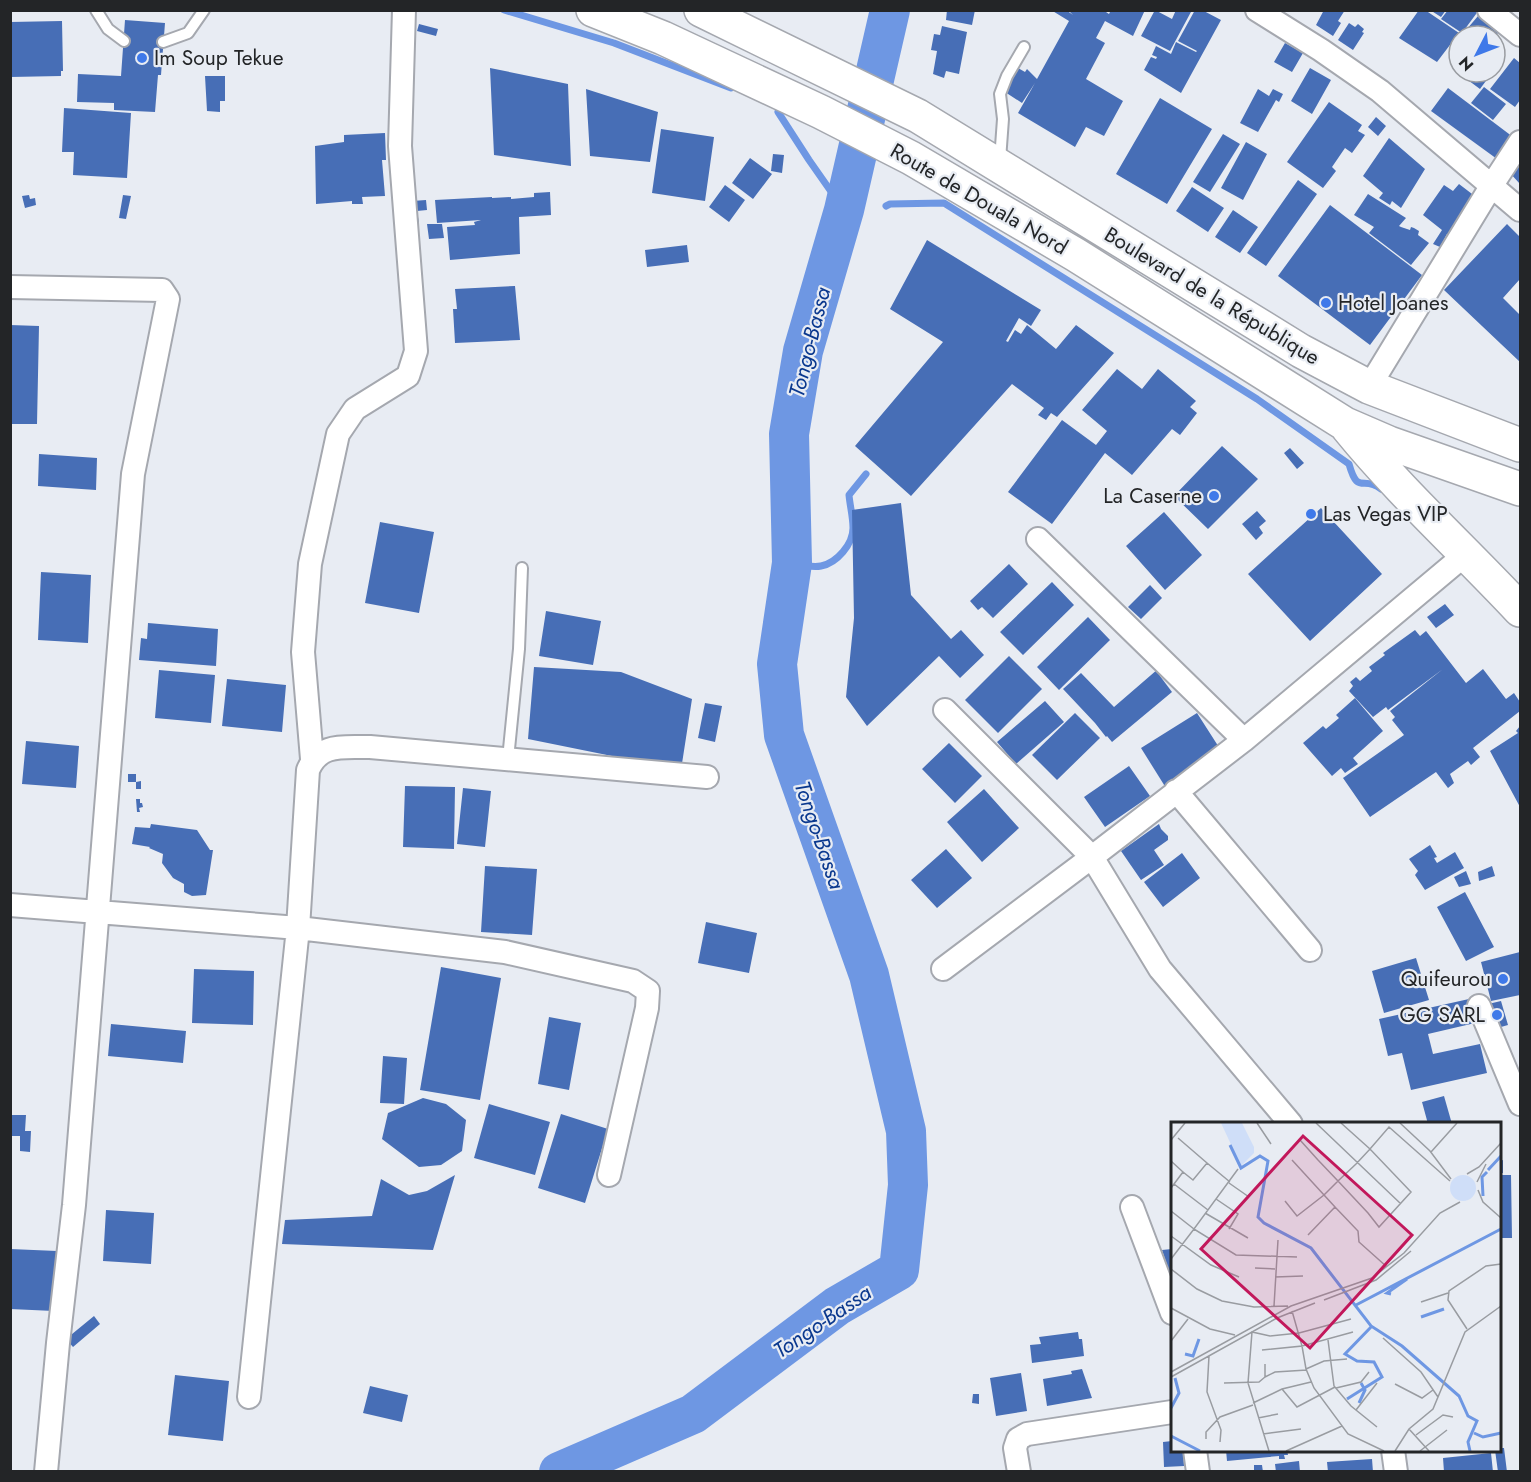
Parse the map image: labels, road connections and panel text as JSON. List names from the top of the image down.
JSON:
{
  "streets": {
    "main road": ["Route de Douala Nord", "Boulevard de la République"]
  },
  "water": ["Tongo-Bassa"],
  "places": [
    "Im Soup Tekue",
    "Hotel Joanes",
    "La Caserne",
    "Las Vegas VIP",
    "Quifeurou",
    "GG SARL"
  ],
  "north": "bottom left"
}
